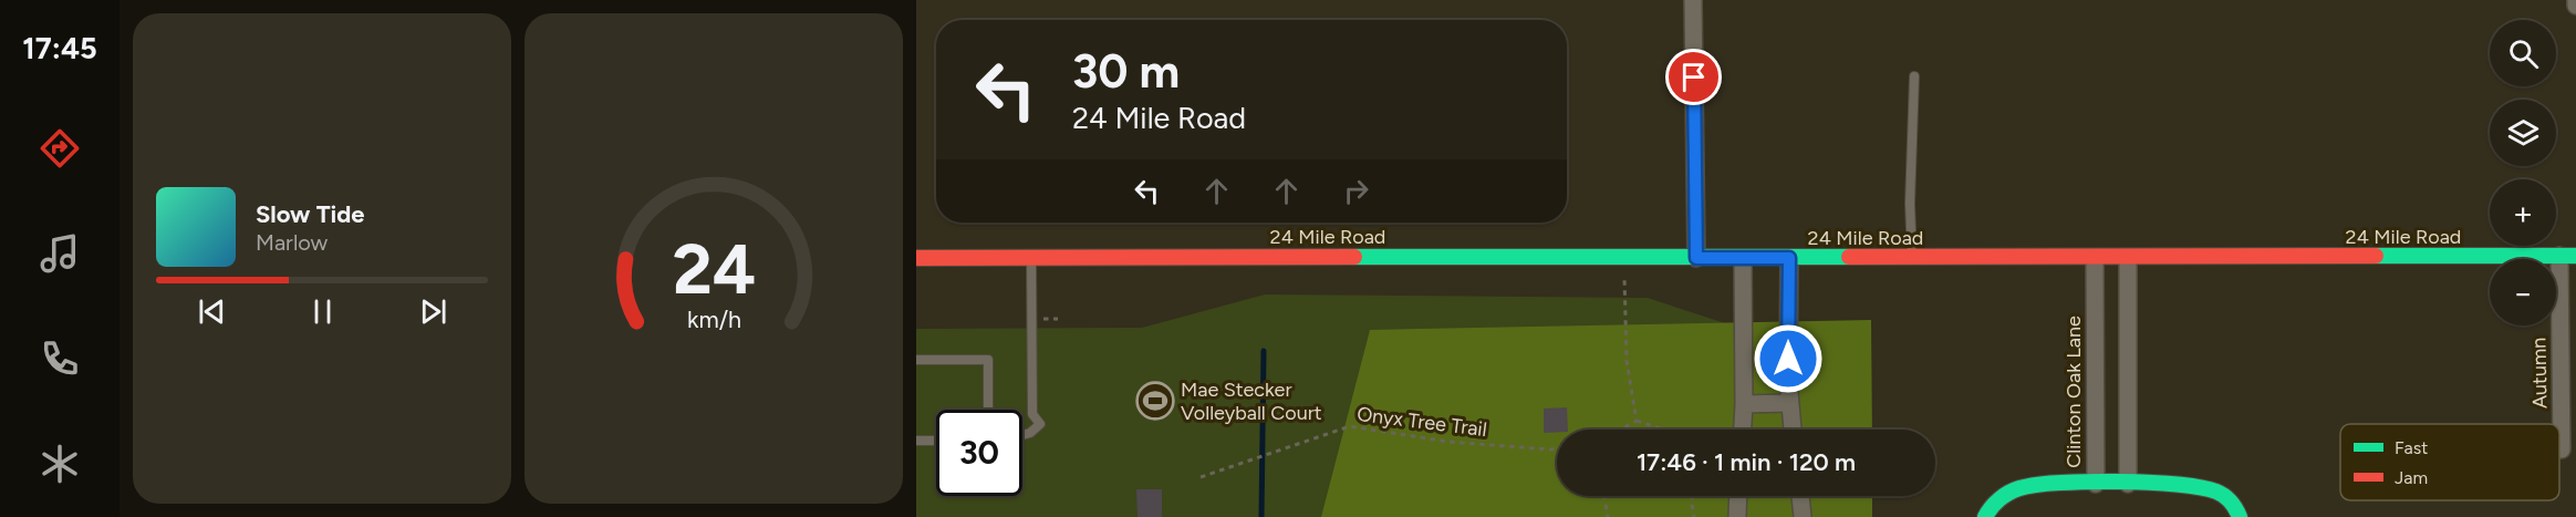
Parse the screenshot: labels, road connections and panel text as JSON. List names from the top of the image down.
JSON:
{
  "streets": {
    "street": ["24 Mile Road", "Autumn", "Clinton Oak Lane"],
    "path": ["Onyx Tree Trail"]
  },
  "crossings": [
    ["24 Mile Road", "Autumn"],
    ["24 Mile Road", "Clinton Oak Lane"]
  ],
  "places": {
    "sports": ["Mae Stecker Volleyball Court"]
  },
  "legend": ["Fast", "Jam"],
  "page": {
    "tabs": "17:45",
    "map_buttons": ["+", "−"],
    "turn": ["30 m", "24 Mile Road"],
    "song": ["Slow Tide", "Marlow"],
    "limit": "30",
    "trip": "17:46 · 1 min · 120 m",
    "gauge": ["24", "km/h"]
  }
}
